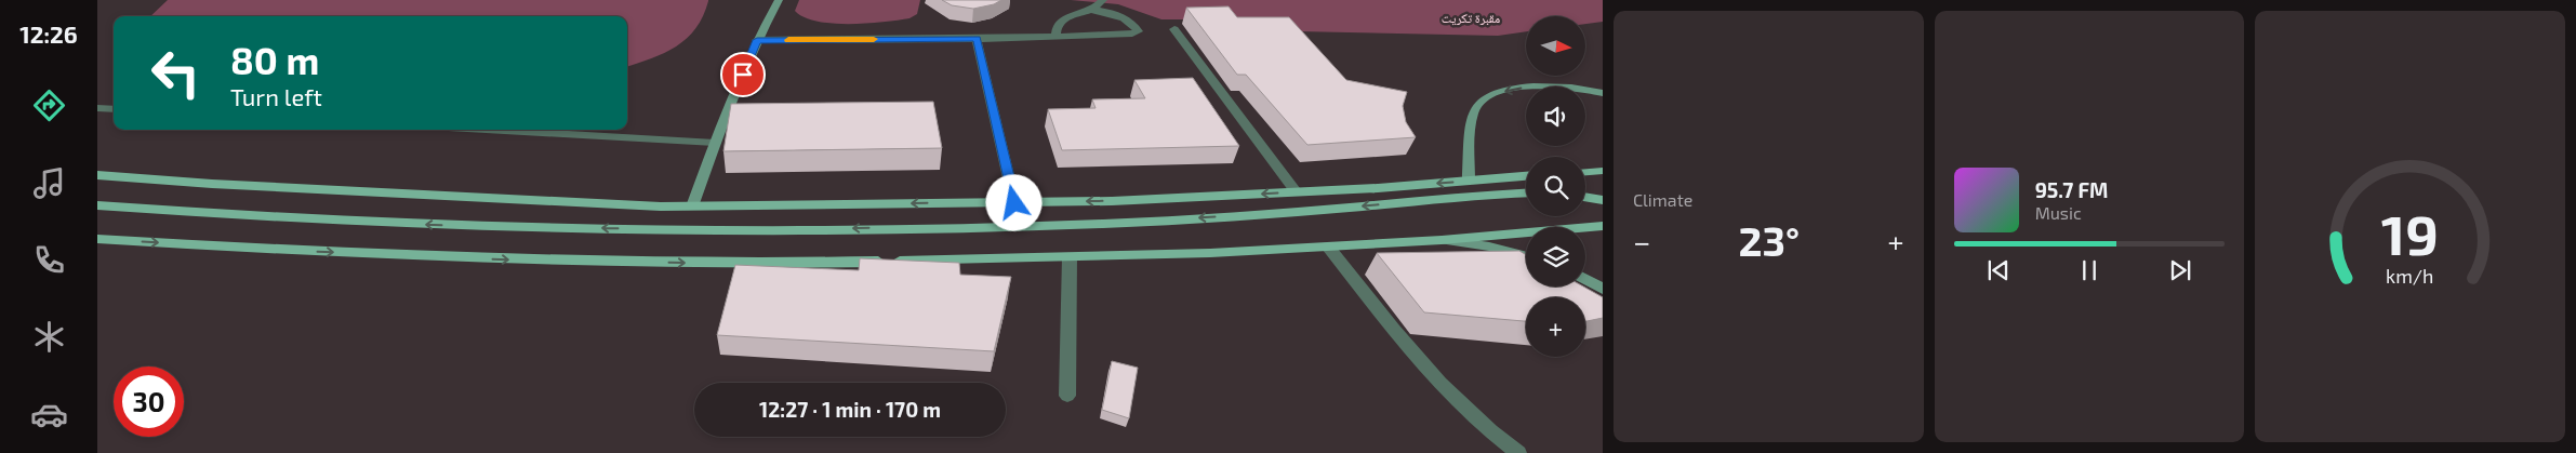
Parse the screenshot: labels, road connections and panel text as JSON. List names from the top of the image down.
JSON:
{
  "parks": ["مقبرة تكريت"],
  "north": "right",
  "page": {
    "tabs": "12:26",
    "tile": "Climate",
    "map_buttons": "+",
    "turn": ["80 m", "Turn left"],
    "song": ["95.7 FM", "Music"],
    "heat": ["−", "23°", "+"],
    "limit": "30",
    "trip": "12:27 · 1 min · 170 m",
    "gauge": ["19", "km/h"]
  }
}
